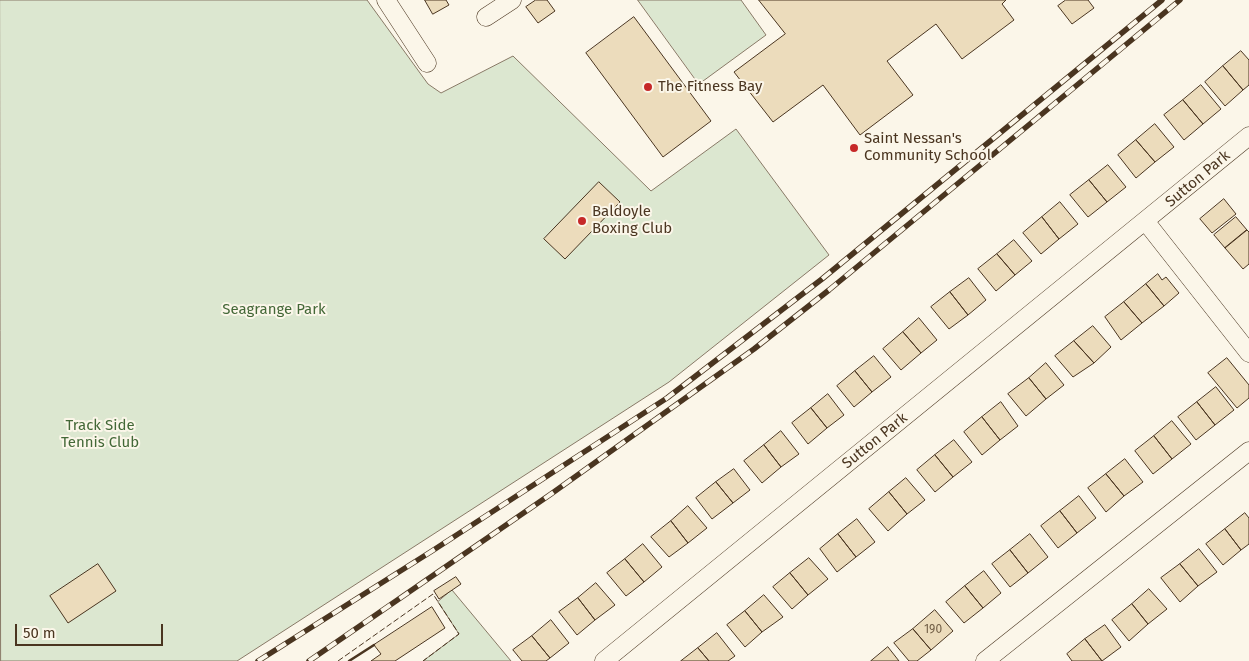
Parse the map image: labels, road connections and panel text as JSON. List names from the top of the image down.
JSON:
{
  "streets": {
    "street": ["Sutton Park"]
  },
  "parks": ["Seagrange Park", "Track Side Tennis Club"],
  "places": ["The Fitness Bay", "Saint Nessan's Community School", "Baldoyle Boxing Club"],
  "house_numbers": ["190"],
  "scale_bar": "50 m"
}
